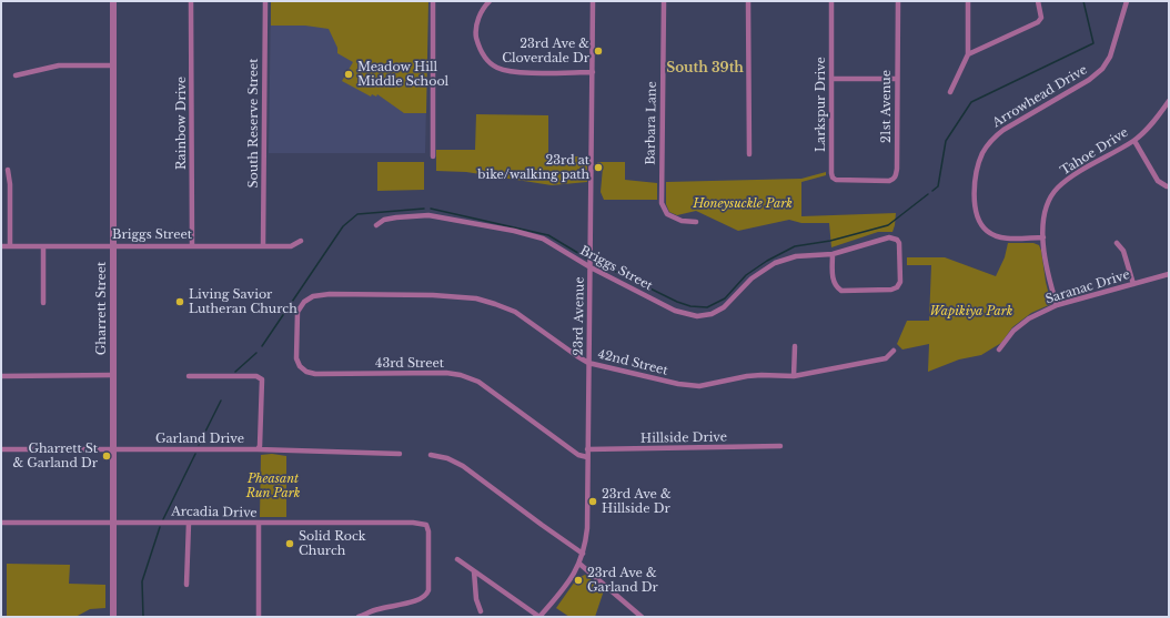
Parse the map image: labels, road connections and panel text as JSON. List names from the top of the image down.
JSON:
{
  "streets": {
    "street": [
      "Arrowhead Drive",
      "Larkspur Drive",
      "21st Avenue",
      "Rainbow Drive",
      "South Reserve Street",
      "Barbara Lane",
      "Tahoe Drive",
      "Briggs Street",
      "Saranac Drive",
      "Gharrett Street",
      "23rd Avenue",
      "42nd Street",
      "43rd Street",
      "Hillside Drive",
      "Garland Drive",
      "Arcadia Drive"
    ]
  },
  "crossings": [
    ["Arrowhead Drive", "Tahoe Drive"],
    ["Larkspur Drive", "21st Avenue"],
    ["Rainbow Drive", "Briggs Street"],
    ["South Reserve Street", "Briggs Street"],
    ["Tahoe Drive", "Saranac Drive"],
    ["Briggs Street", "Gharrett Street"],
    ["Briggs Street", "23rd Avenue"],
    ["Gharrett Street", "Garland Drive"],
    ["Gharrett Street", "Arcadia Drive"],
    ["23rd Avenue", "42nd Street"],
    ["23rd Avenue", "43rd Street"],
    ["23rd Avenue", "Hillside Drive"],
    ["42nd Street", "43rd Street"]
  ],
  "districts": ["South 39th"],
  "parks": ["Honeysuckle Park", "Wapikiya Park", "Pheasant Run Park"],
  "places": [
    "23rd Ave & Cloverdale Dr",
    "Meadow Hill Middle School",
    "23rd at bike/walking path",
    "Living Savior Lutheran Church",
    "Gharrett St & Garland Dr",
    "23rd Ave & Hillside Dr",
    "Solid Rock Church",
    "23rd Ave & Garland Dr"
  ]
}
